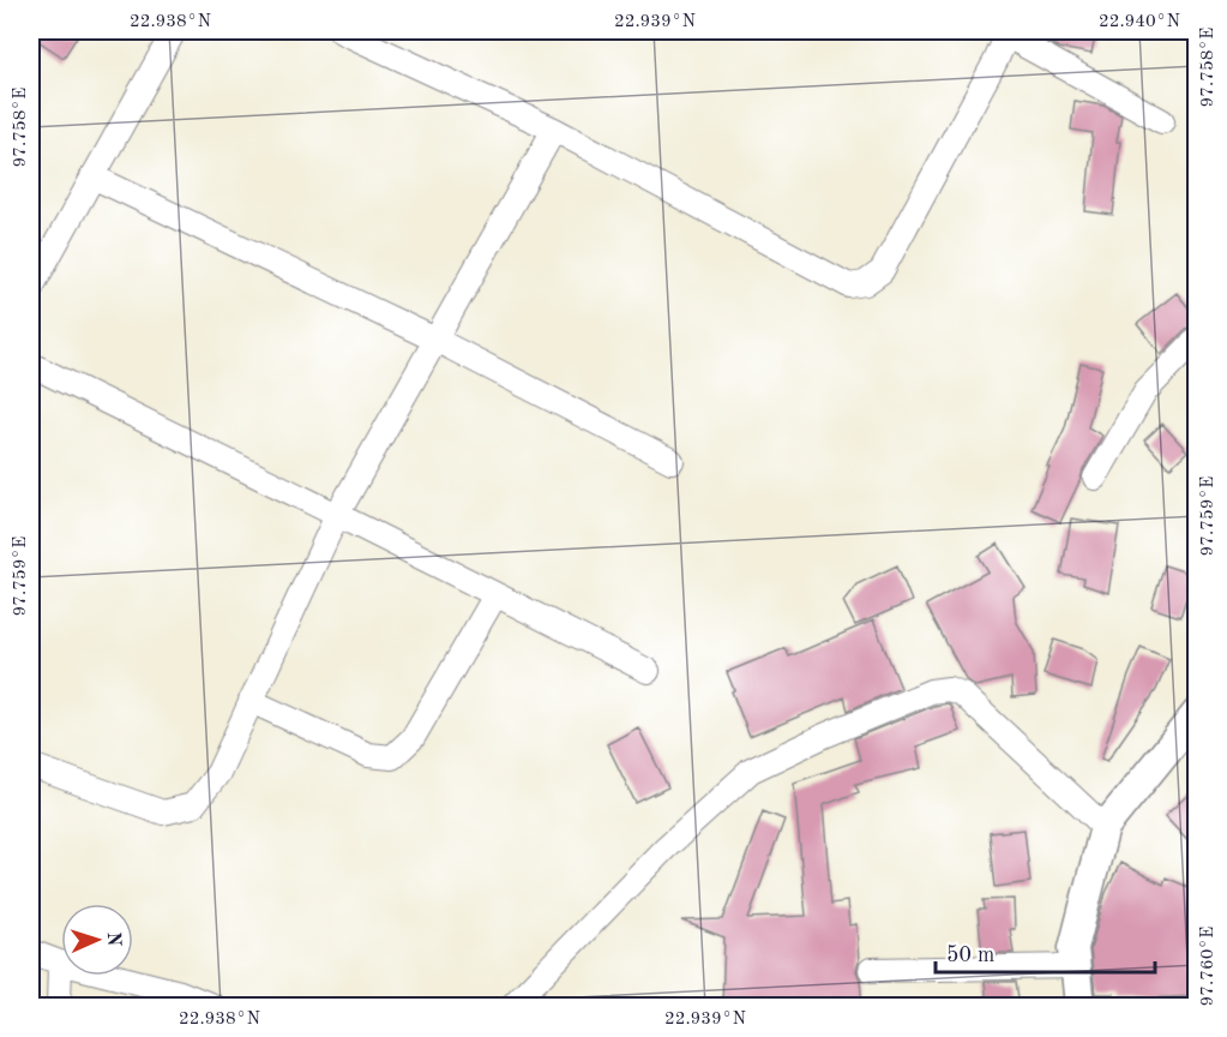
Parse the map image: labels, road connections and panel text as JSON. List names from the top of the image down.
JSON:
{
  "scale_bar": "50 m",
  "north": "right",
  "coordinates": [
    "22.938°N",
    "22.939°N",
    "22.940°N",
    "97.758°E",
    "97.759°E",
    "97.760°E"
  ]
}
